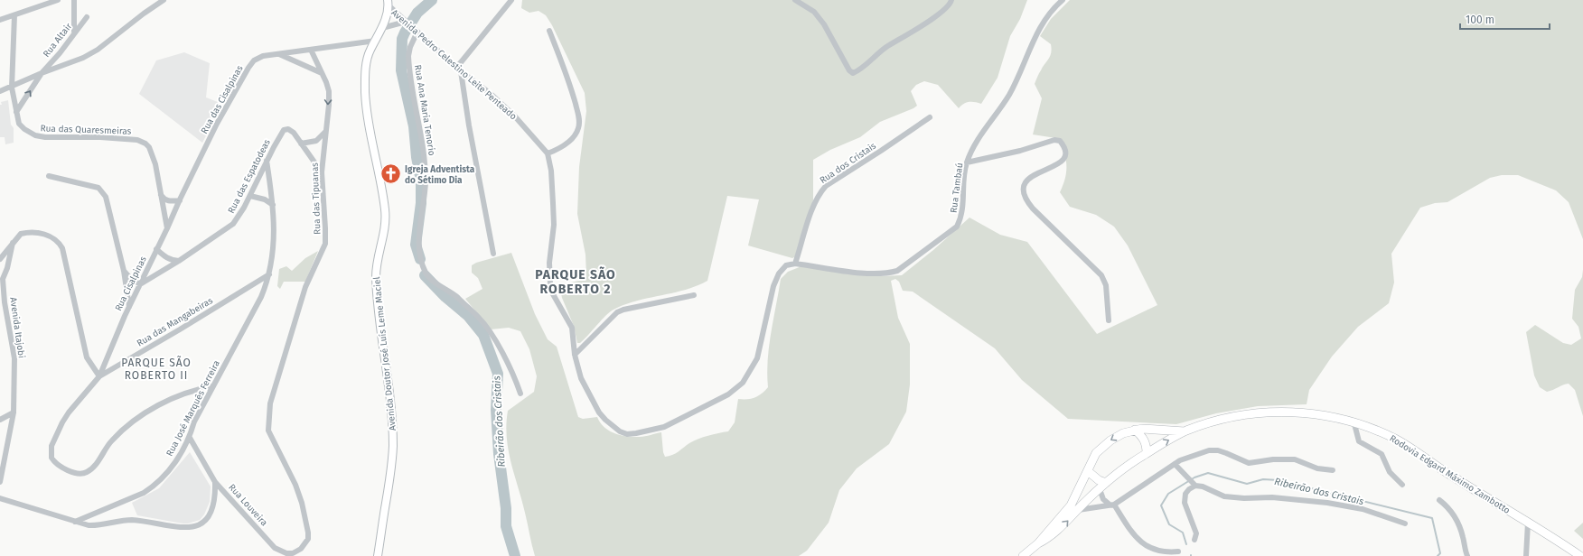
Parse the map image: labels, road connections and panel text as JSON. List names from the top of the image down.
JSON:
{
  "streets": {
    "main road": ["Rodovia Edgard Máximo Zambotto"],
    "street": [
      "Rua Altair",
      "Avenida Pedro Celestino Leite Penteado",
      "Rua das Cisalpinas",
      "Rua Ana Maria Tenorio",
      "Rua das Quaresmeiras",
      "Rua dos Cristais",
      "Rua das Espatodeas",
      "Rua Tambaú",
      "Rua das Tipuanas",
      "Rua Cisalpinas",
      "Rua das Mangabeiras",
      "Avenida Itajobi",
      "Avenida Doutor José Luís Leme Maciel",
      "Rua José Marquês Ferreira",
      "Rua Louveira"
    ]
  },
  "crossings": [
    ["Avenida Pedro Celestino Leite Penteado", "Rua Ana Maria Tenorio"],
    ["Avenida Pedro Celestino Leite Penteado", "Rua dos Cristais"],
    ["Avenida Pedro Celestino Leite Penteado", "Rua Tambaú"],
    ["Avenida Pedro Celestino Leite Penteado", "Avenida Doutor José Luís Leme Maciel"],
    ["Rua das Cisalpinas", "Rua das Tipuanas"],
    ["Rua das Cisalpinas", "Rua Cisalpinas"],
    ["Rua das Cisalpinas", "Avenida Doutor José Luís Leme Maciel"],
    ["Rua das Quaresmeiras", "Rua Cisalpinas"],
    ["Rua dos Cristais", "Rua Tambaú"],
    ["Rua das Espatodeas", "Rua das Tipuanas"],
    ["Rua das Espatodeas", "Rua Cisalpinas"],
    ["Rua das Tipuanas", "Rua Louveira"],
    ["Rua Cisalpinas", "Rua das Mangabeiras"],
    ["Rua das Mangabeiras", "Rua José Marquês Ferreira"],
    ["Rua José Marquês Ferreira", "Rua Louveira"]
  ],
  "districts": ["PARQUE SÃO ROBERTO 2", "PARQUE SÃO ROBERTO II"],
  "water": ["Ribeirão dos Cristais"],
  "places": {
    "church": ["Igreja Adventista do Sétimo Dia"]
  },
  "scale_bar": "100 m"
}
